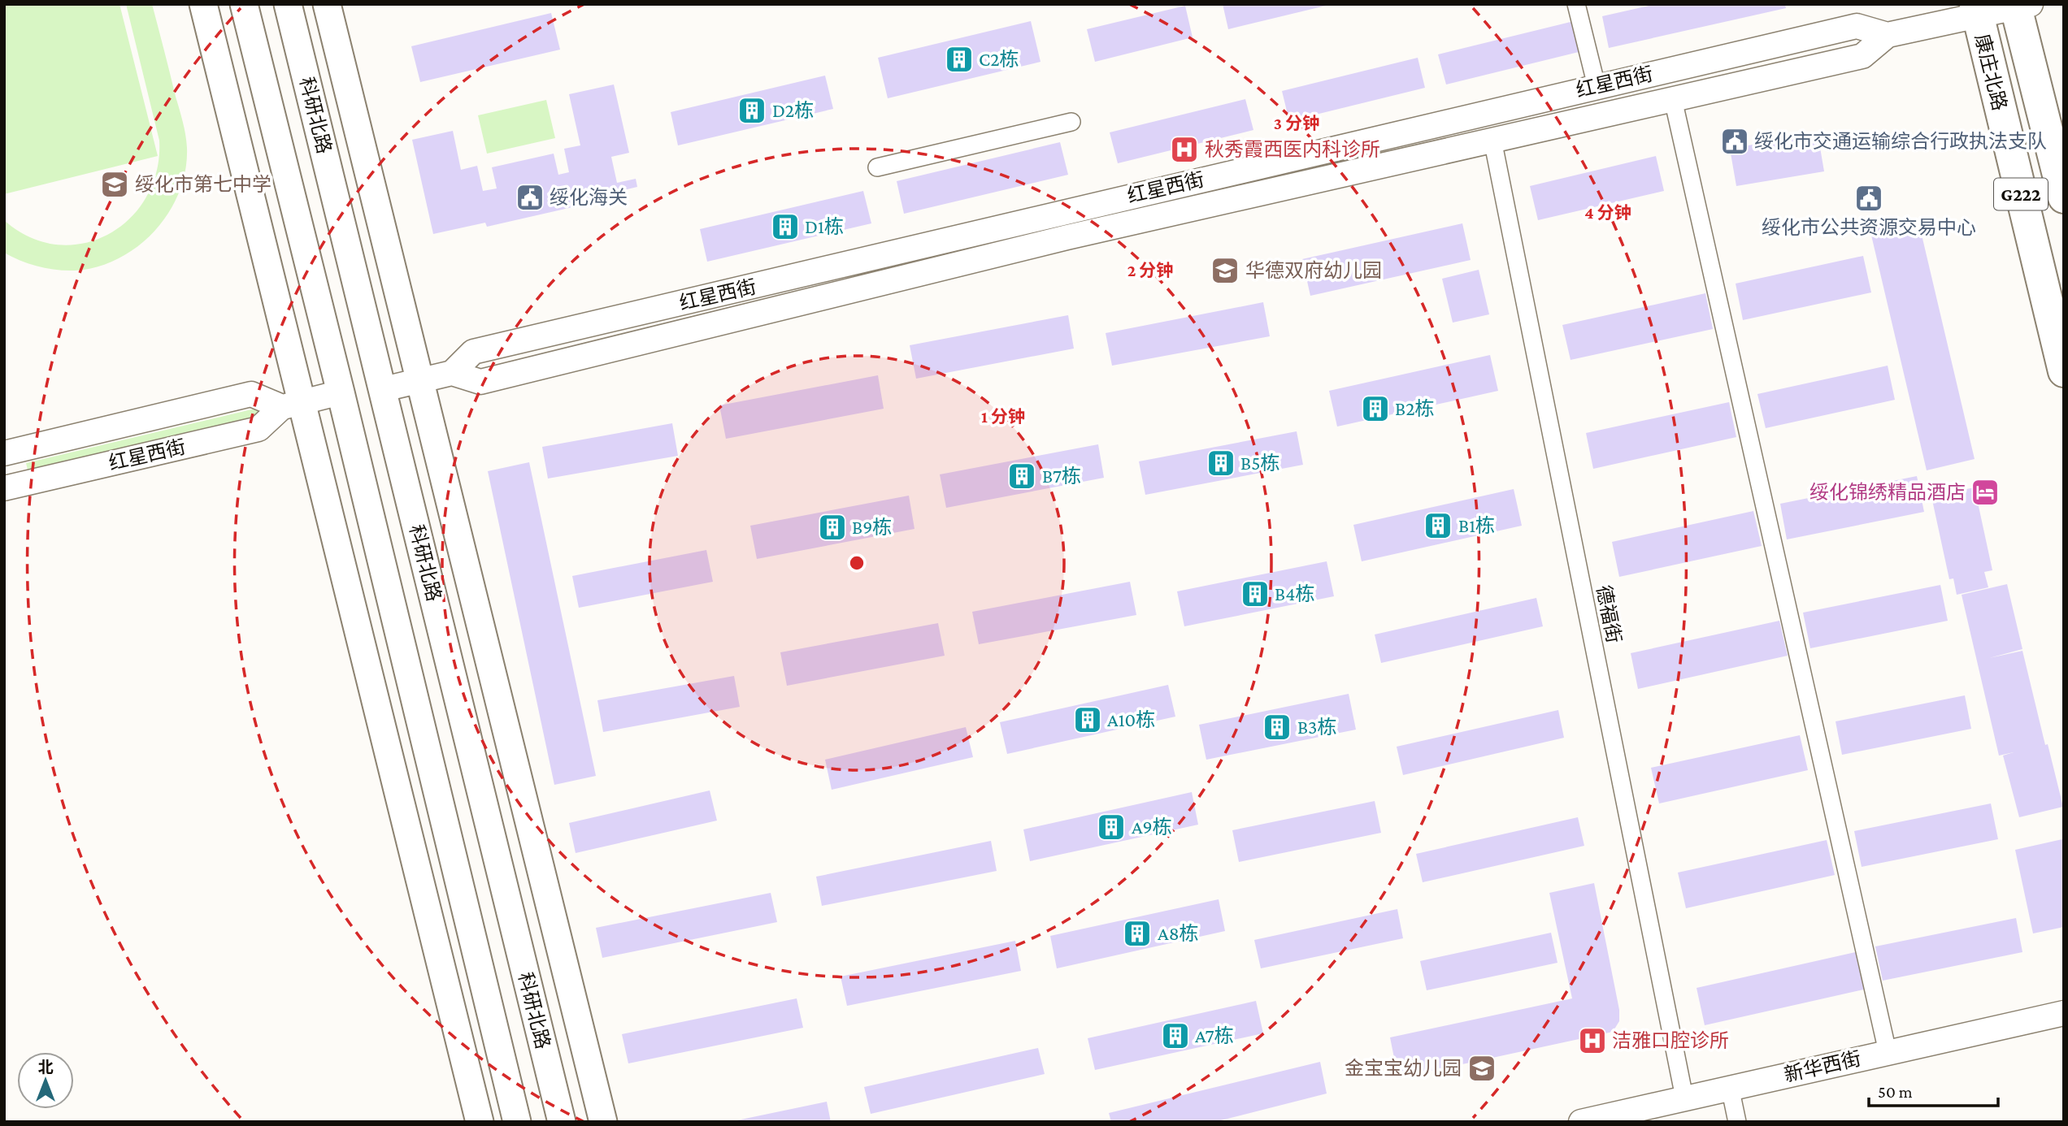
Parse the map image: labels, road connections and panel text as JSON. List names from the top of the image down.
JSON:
{
  "streets": {
    "highway": ["康庄北路", "G222"],
    "main road": ["红星西街", "科研北路", "新华西街"],
    "street": ["德福街"]
  },
  "crossings": [
    ["康庄北路", "红星西街"],
    ["红星西街", "科研北路"],
    ["红星西街", "德福街"],
    ["德福街", "新华西街"]
  ],
  "places": {
    "building": [
      "C2栋",
      "D2栋",
      "D1栋",
      "B2栋",
      "B5栋",
      "B7栋",
      "B1栋",
      "B9栋",
      "B4栋",
      "A10栋",
      "B3栋",
      "A9栋",
      "A8栋",
      "A7栋"
    ],
    "public building": ["绥化市交通运输综合行政执法支队", "绥化海关", "绥化市公共资源交易中心"],
    "hospital": ["秋秀霞西医内科诊所", "洁雅口腔诊所"],
    "school or university": ["绥化市第七中学", "华德双府幼儿园", "金宝宝幼儿园"],
    "hotel": ["绥化锦绣精品酒店"]
  },
  "scale_bar": "50 m",
  "north": "top",
  "rings": [
    "3 分钟",
    "4 分钟",
    "2 分钟",
    "1 分钟"
  ]
}
